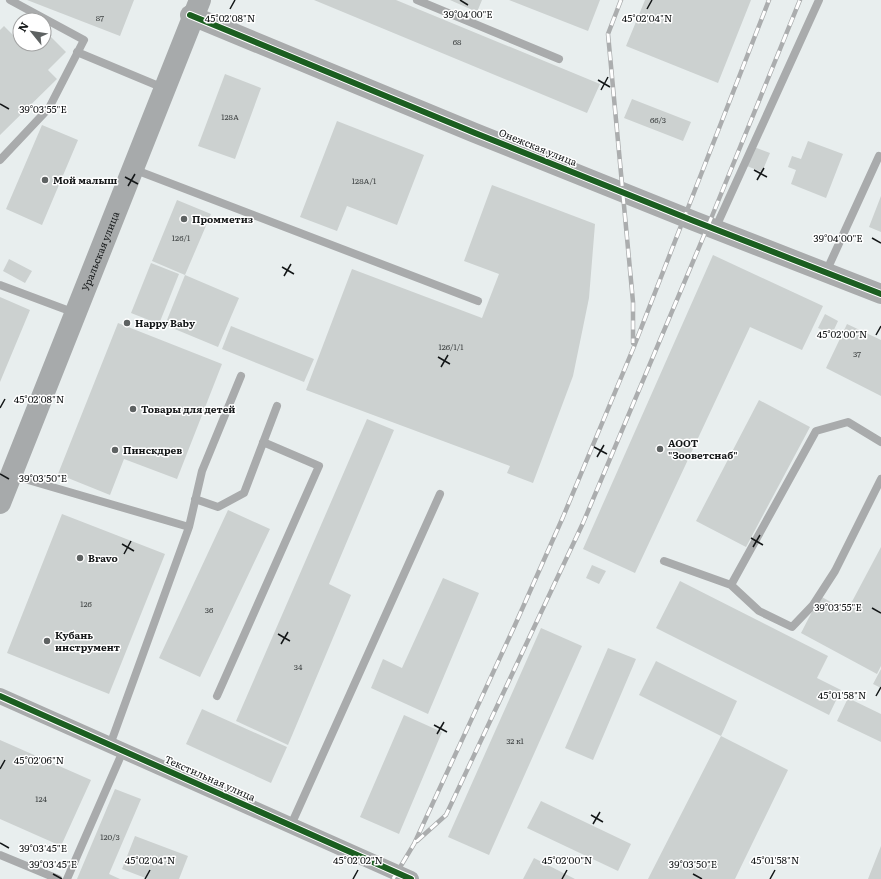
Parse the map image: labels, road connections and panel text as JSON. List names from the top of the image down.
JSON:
{
  "streets": {
    "main road": ["Уральская улица"],
    "street": ["Онежская улица", "Текстильная улица"]
  },
  "crossings": [
    ["Онежская улица", "Уральская улица"]
  ],
  "places": [
    "Мой малыш",
    "Промметиз",
    "Happy Baby",
    "Товары для детей",
    "АООТ \"Зооветснаб\"",
    "Пинскдрев",
    "Bravo",
    "Кубань инструмент"
  ],
  "house_numbers": [
    "87",
    "68",
    "128А",
    "66/3",
    "128А/1",
    "126/1",
    "126/1/1",
    "37",
    "126",
    "36",
    "34",
    "32 к1",
    "124",
    "120/3"
  ],
  "north": "top left",
  "coordinates": [
    "39°04'00\"E",
    "45°02'08\"N",
    "45°02'04\"N",
    "39°03'55\"E",
    "45°02'00\"N",
    "39°03'50\"E",
    "45°01'58\"N",
    "45°02'06\"N",
    "39°03'45\"E",
    "45°02'02\"N"
  ]
}
